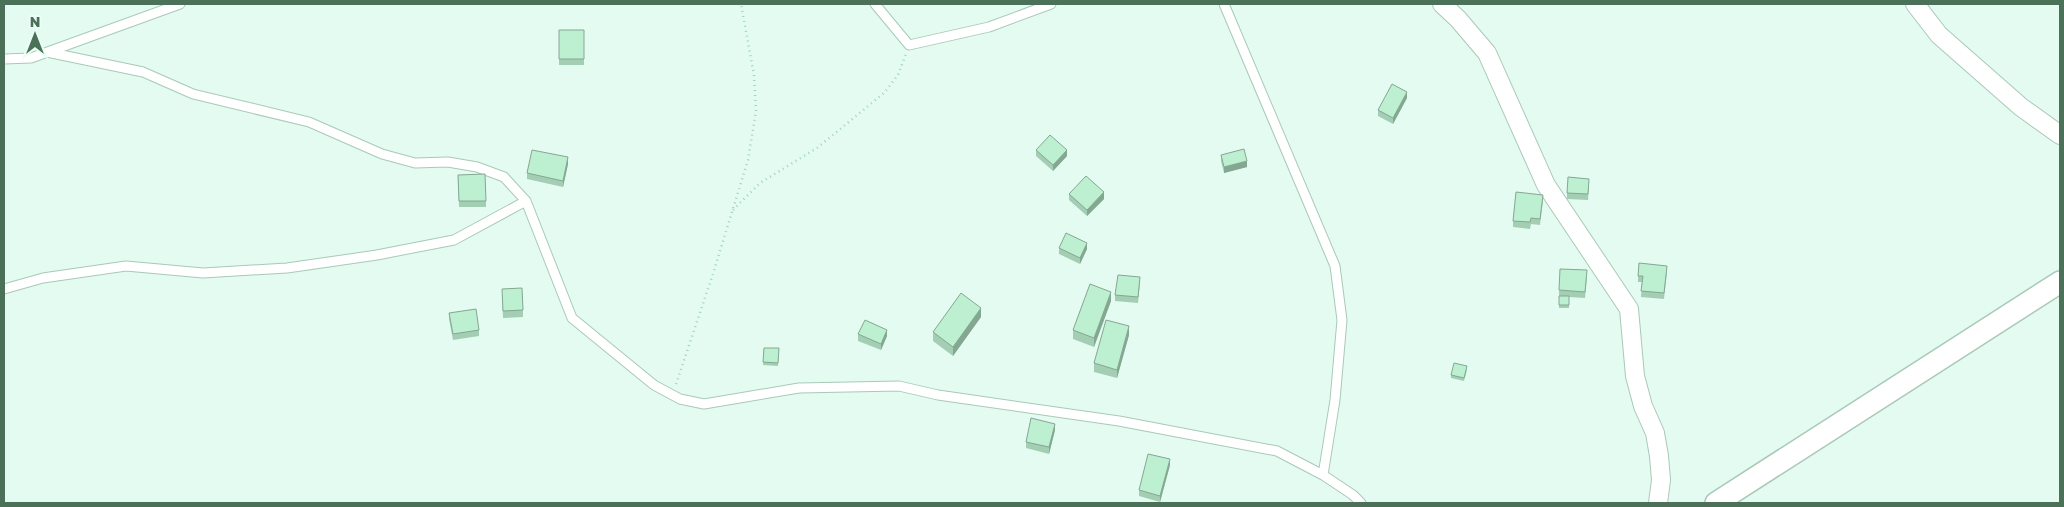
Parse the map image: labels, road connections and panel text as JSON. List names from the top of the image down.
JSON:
{
  "north": "top"
}
